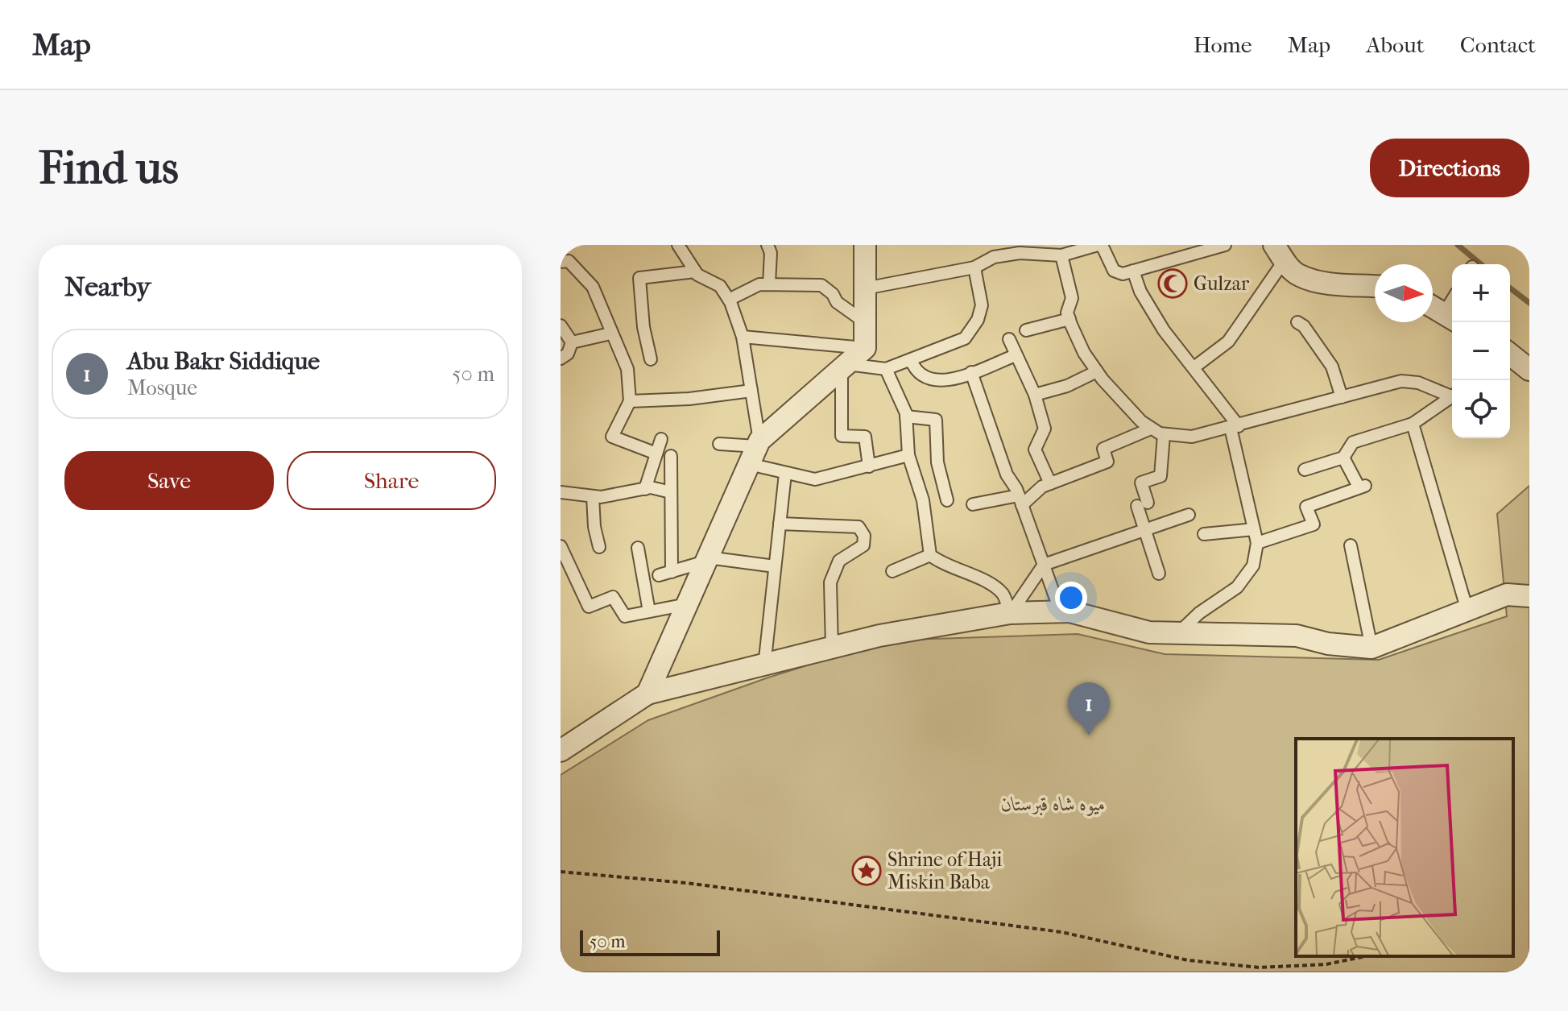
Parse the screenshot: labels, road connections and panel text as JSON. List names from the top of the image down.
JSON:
{
  "parks": ["میوہ شاہ قبرستان"],
  "places": {
    "mosque": ["Gulzar"],
    "place": ["Shrine of Haji Miskin Baba"]
  },
  "scale_bar": "50 m",
  "north": "right",
  "page": {
    "header": "Map",
    "nav": [
      "Home",
      "Map",
      "About",
      "Contact"
    ],
    "buttons": [
      "Directions",
      ["Save", "Share"]
    ],
    "title": "Find us",
    "heading": "Nearby",
    "map_buttons": ["+", "−"],
    "list": [
      {
        "mark": "1",
        "name": "Abu Bakr Siddique",
        "note": "Mosque",
        "value": "50 m"
      }
    ],
    "pins": "1",
    "scale": "50 m"
  }
}
